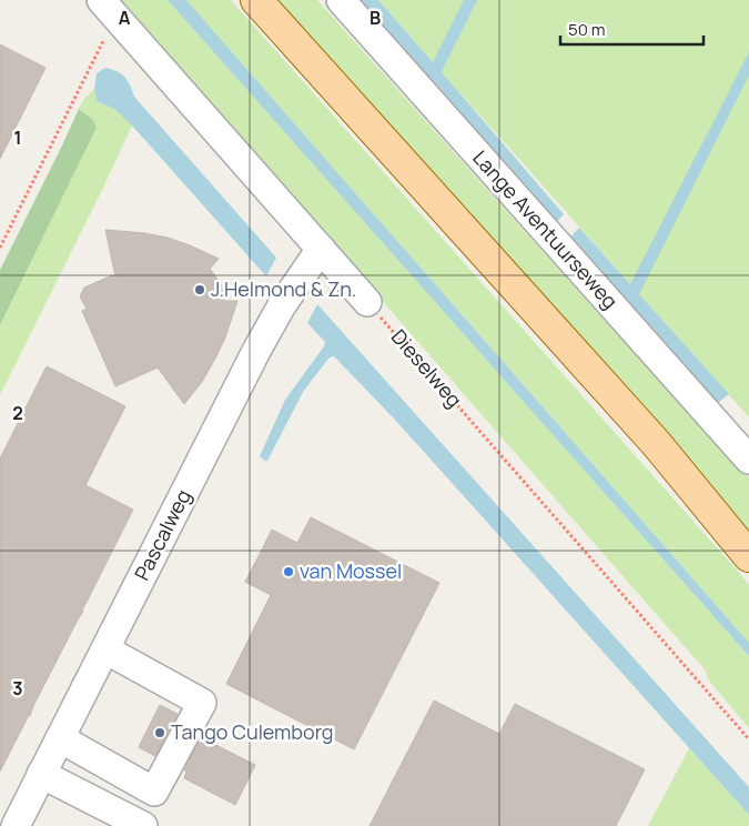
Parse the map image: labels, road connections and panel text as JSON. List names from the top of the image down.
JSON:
{
  "streets": {
    "street": ["Lange Aventuurseweg", "Pascalweg"],
    "path": ["Dieselweg"]
  },
  "places": ["J.Helmond & Zn.", "van Mossel", "Tango Culemborg"],
  "scale_bar": "50 m",
  "grid": {
    "columns": ["A", "B"],
    "rows": ["1", "2", "3"]
  }
}
